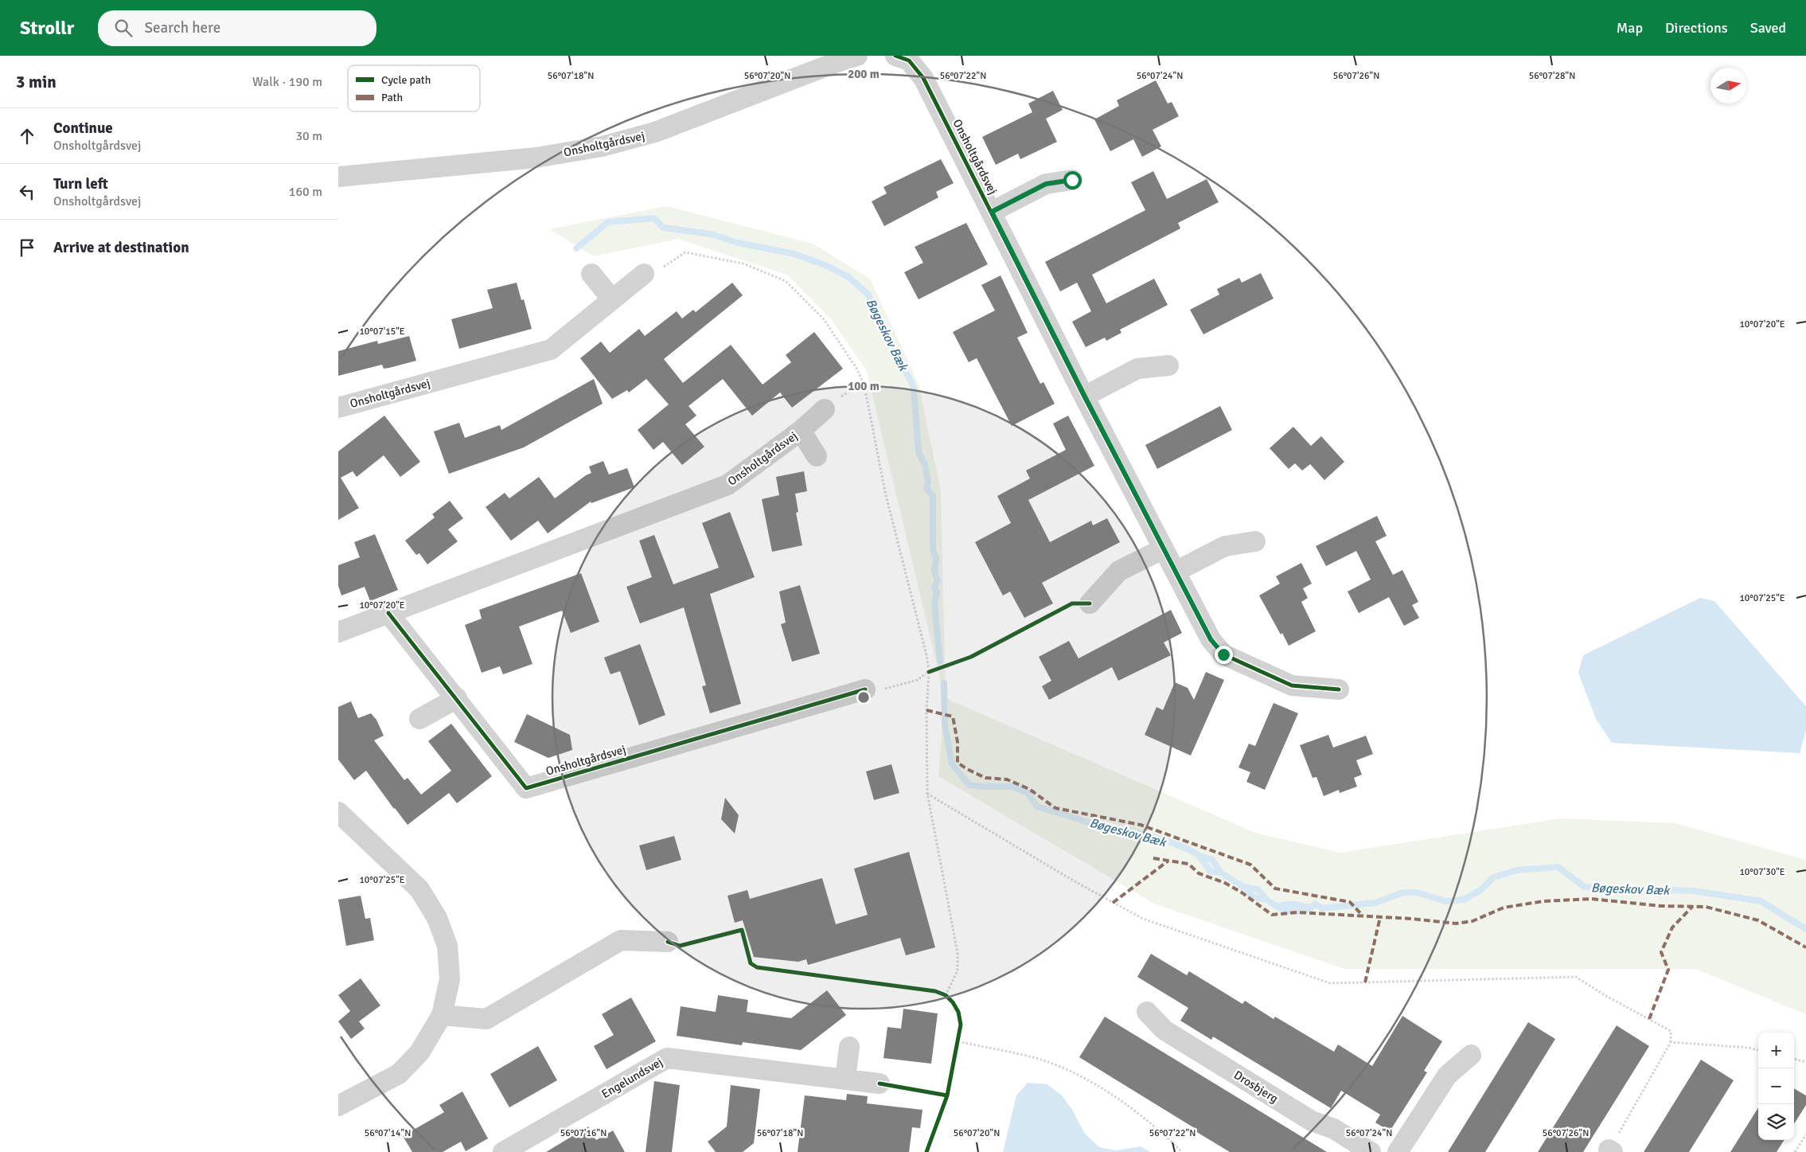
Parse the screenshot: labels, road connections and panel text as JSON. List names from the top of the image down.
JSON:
{
  "streets": {
    "street": ["Onsholtgårdsvej", "Engelundsvej", "Drosbjerg"]
  },
  "water": ["Bøgeskov Bæk"],
  "legend": ["Cycle path", "Path"],
  "north": "right",
  "page": {
    "header": "Strollr",
    "search": "Search here",
    "nav": ["Map", "Directions", "Saved"],
    "heading": ["3 min", "Walk · 190 m"],
    "list": [
      ["Continue", "Onsholtgårdsvej", "30 m"],
      ["Turn left", "Onsholtgårdsvej", "160 m"],
      "Arrive at destination"
    ],
    "map_buttons": ["+", "−"]
  },
  "coordinates": [
    "56°07'18\"N",
    "56°07'20\"N",
    "56°07'22\"N",
    "56°07'24\"N",
    "56°07'26\"N",
    "56°07'28\"N",
    "10°07'20\"E",
    "10°07'15\"E",
    "10°07'25\"E",
    "10°07'30\"E",
    "56°07'14\"N",
    "56°07'16\"N"
  ],
  "rings": ["200 m", "100 m"]
}
